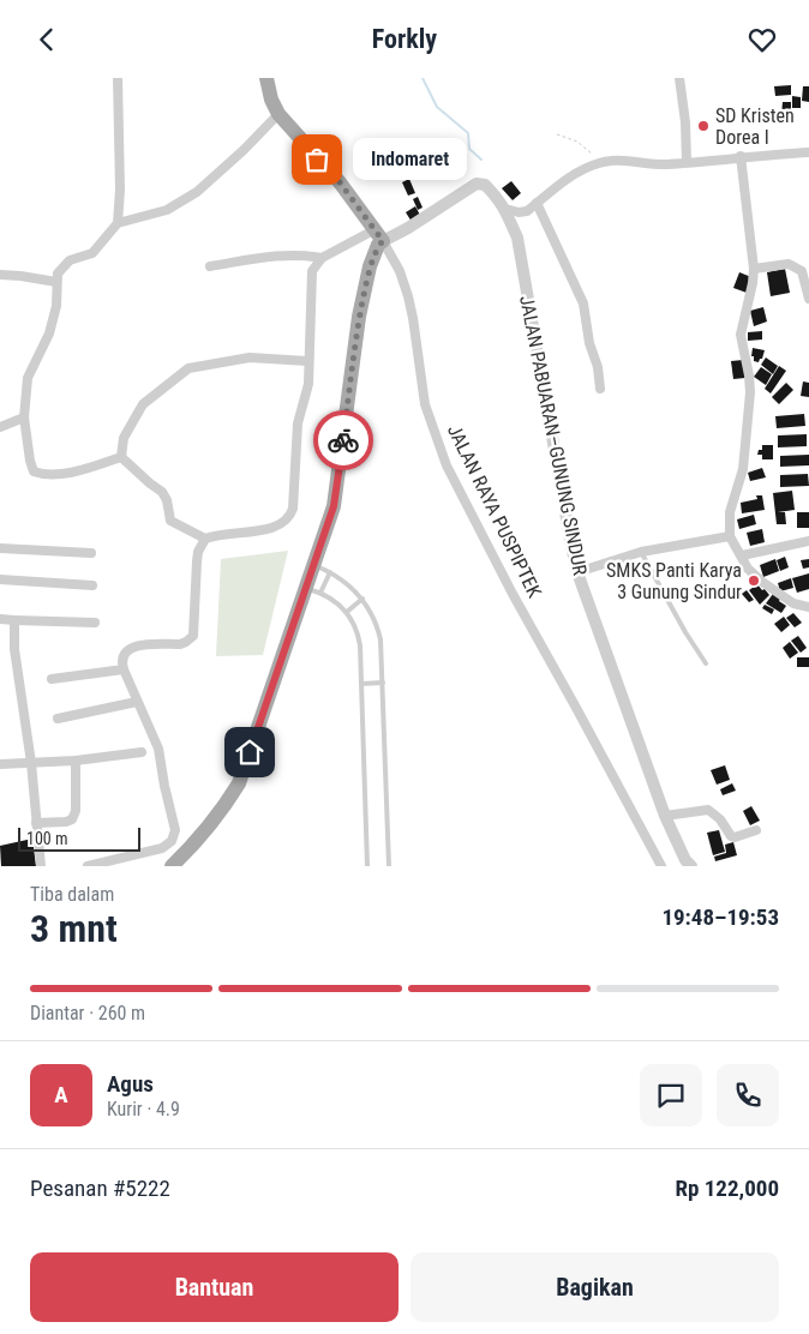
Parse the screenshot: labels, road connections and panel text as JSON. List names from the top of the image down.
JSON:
{
  "streets": {
    "main road": ["JALAN RAYA PUSPIPTEK"],
    "street": ["JALAN PABUARAN–GUNUNG SINDUR"]
  },
  "crossings": [
    ["JALAN PABUARAN–GUNUNG SINDUR", "JALAN RAYA PUSPIPTEK"]
  ],
  "places": ["SD Kristen Dorea I", "Indomaret", "SMKS Panti Karya 3 Gunung Sindur"],
  "scale_bar": "100 m",
  "page": {
    "header": "Forkly",
    "bubble": "Indomaret",
    "scale": "100 m",
    "heading": ["3 mnt", "Tiba dalam", "19:48–19:53"],
    "panel": [
      "Agus",
      "Kurir · 4.9",
      "Pesanan #5222",
      "Rp 122,000"
    ],
    "bar": "Diantar · 260 m",
    "round": "A",
    "buttons": ["Bantuan", "Bagikan"]
  }
}
